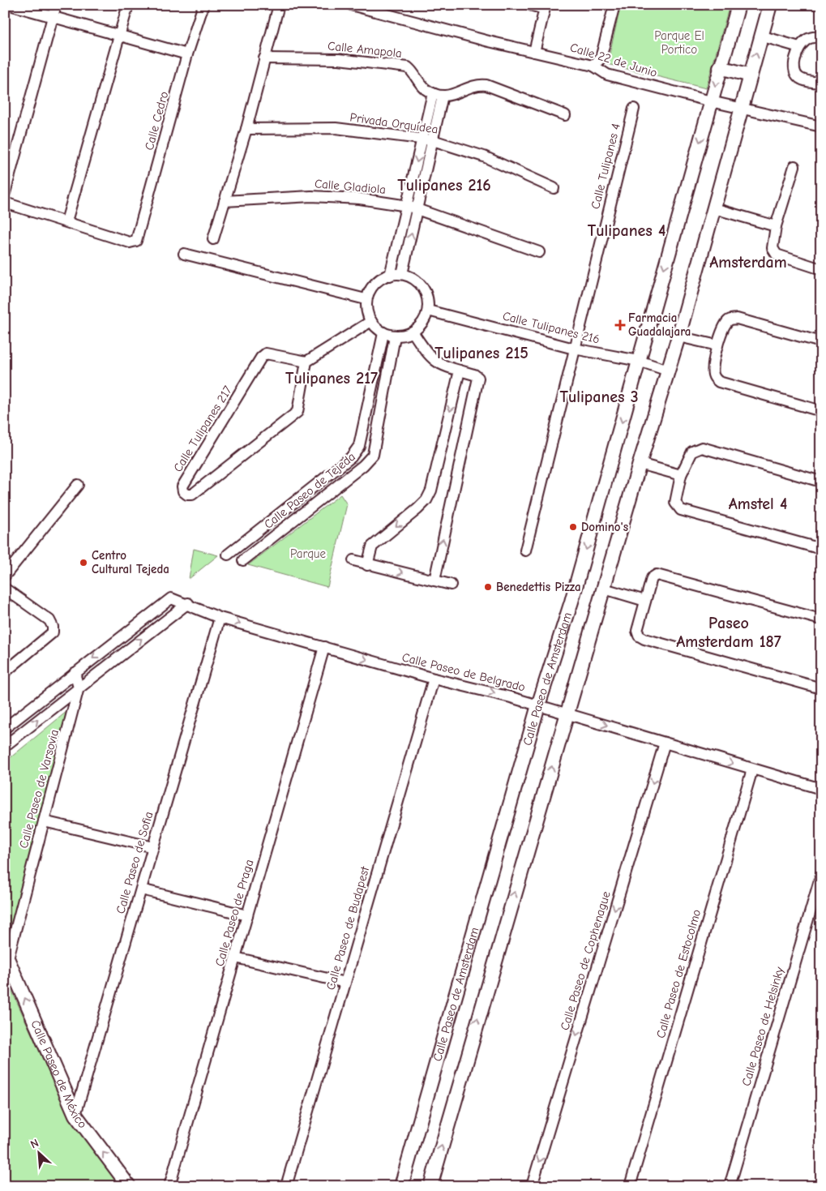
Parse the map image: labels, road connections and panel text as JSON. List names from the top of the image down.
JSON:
{
  "streets": {
    "main road": ["Calle Paseo de Amsterdam", "Calle Paseo de México"],
    "street": [
      "Calle Amapola",
      "Calle 22 de Junio",
      "Calle Cedro",
      "Privada Orquídea",
      "Calle Tulipanes 4",
      "Calle Gladiola",
      "Calle Tulipanes 216",
      "Calle Tulipanes 217",
      "Calle Paseo de Tejeda",
      "Calle Paseo de Belgrado",
      "Calle Paseo de Varsovia",
      "Calle Paseo de Sofia",
      "Calle Paseo de Praga",
      "Calle Paseo de Budapest",
      "Calle Paseo de Cophenague",
      "Calle Paseo de Estocolmo",
      "Calle Paseo de Helsinky"
    ]
  },
  "crossings": [
    ["Calle 22 de Junio", "Calle Paseo de Amsterdam"],
    ["Calle Tulipanes 4", "Calle Tulipanes 216"],
    ["Calle Tulipanes 216", "Calle Paseo de Tejeda"],
    ["Calle Tulipanes 216", "Calle Paseo de Amsterdam"],
    ["Calle Paseo de Belgrado", "Calle Paseo de Amsterdam"],
    ["Calle Paseo de Belgrado", "Calle Paseo de Sofia"],
    ["Calle Paseo de Belgrado", "Calle Paseo de Praga"],
    ["Calle Paseo de Belgrado", "Calle Paseo de Budapest"],
    ["Calle Paseo de Belgrado", "Calle Paseo de Cophenague"],
    ["Calle Paseo de Belgrado", "Calle Paseo de Estocolmo"],
    ["Calle Paseo de Varsovia", "Calle Paseo de México"],
    ["Calle Paseo de Sofia", "Calle Paseo de México"]
  ],
  "one_way": ["Calle Paseo de Cophenague", "Calle Paseo de México"],
  "districts": [
    "Tulipanes 216",
    "Tulipanes 4",
    "Amsterdam",
    "Tulipanes 215",
    "Tulipanes 217",
    "Tulipanes 3",
    "Amstel 4",
    "Paseo Amsterdam 187"
  ],
  "parks": ["Parque El Portico", "Parque"],
  "places": {
    "health": ["Farmacia Guadalajara"],
    "other": ["Domino's", "Centro Cultural Tejeda", "Benedettis Pizza"]
  },
  "north": "top left"
}
